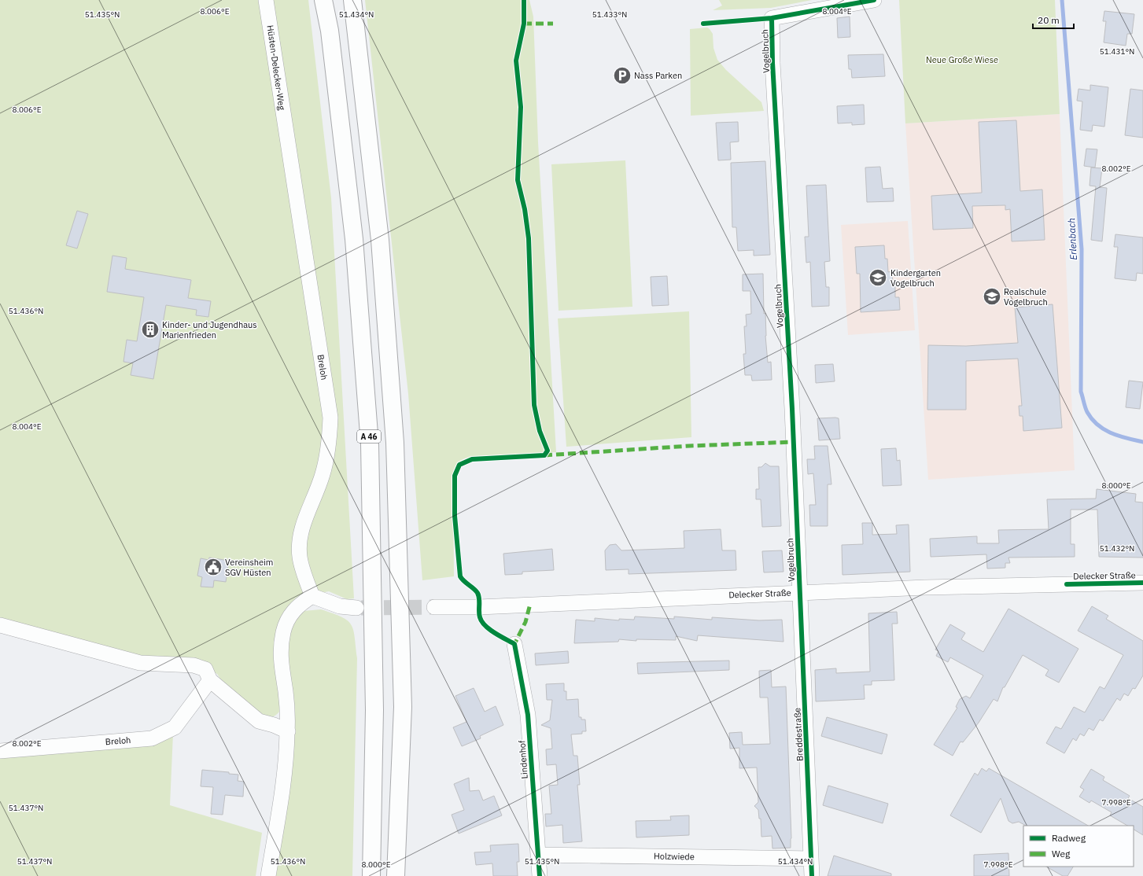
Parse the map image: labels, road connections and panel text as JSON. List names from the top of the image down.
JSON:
{
  "streets": {
    "highway": ["A 46"],
    "street": [
      "Vogelbruch",
      "Hüsten-Delecker-Weg",
      "Breloh",
      "Delecker Straße",
      "Breddestraße",
      "Lindenhof",
      "Holzwiede"
    ]
  },
  "crossings": [
    ["Vogelbruch", "Delecker Straße"],
    ["Vogelbruch", "Breddestraße"],
    ["Hüsten-Delecker-Weg", "Breloh"],
    ["Delecker Straße", "Breddestraße"],
    ["Breddestraße", "Holzwiede"],
    ["Lindenhof", "Holzwiede"]
  ],
  "water": ["Erlenbach"],
  "parks": ["Neue Große Wiese"],
  "places": {
    "parking": ["Nass Parken"],
    "school or university": ["Kindergarten Vogelbruch", "Realschule Vogelbruch"],
    "building": ["Kinder- und Jugendhaus Marienfrieden"],
    "public building": ["Vereinsheim SGV Hüsten"]
  },
  "legend": ["Radweg", "Weg"],
  "scale_bar": "20 m",
  "coordinates": [
    "8.006°E",
    "8.004°E",
    "51.435°N",
    "51.434°N",
    "51.433°N",
    "51.431°N",
    "8.002°E",
    "51.436°N",
    "8.000°E",
    "51.432°N",
    "7.998°E",
    "51.437°N"
  ]
}
